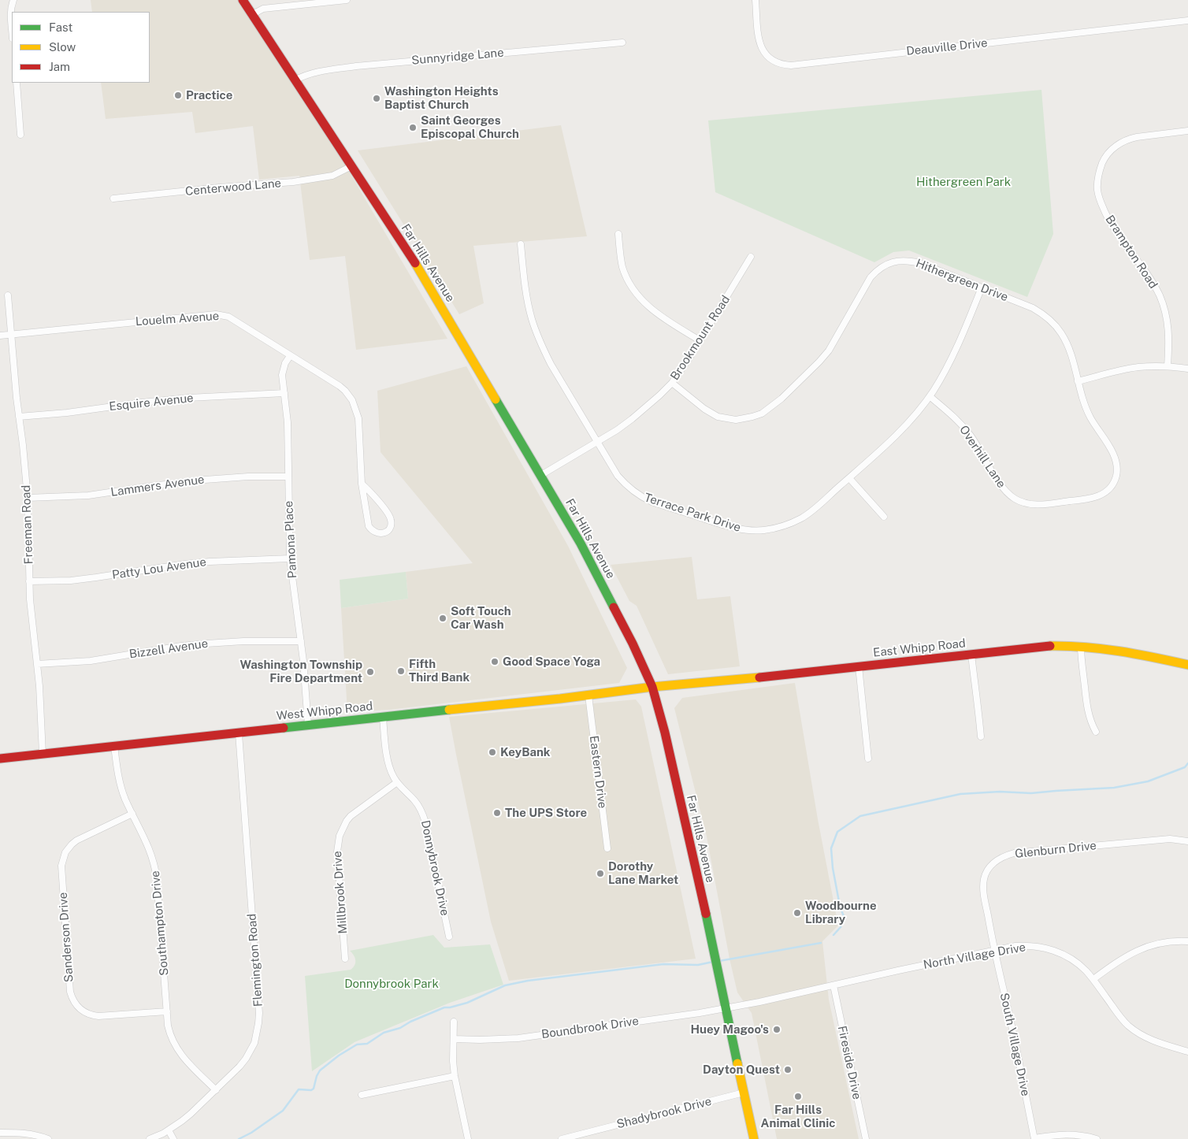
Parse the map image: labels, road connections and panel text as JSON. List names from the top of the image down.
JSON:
{
  "streets": {
    "main road": ["Far Hills Avenue", "East Whipp Road", "West Whipp Road"],
    "street": [
      "Deauville Drive",
      "Sunnyridge Lane",
      "Centerwood Lane",
      "Brampton Road",
      "Hithergreen Drive",
      "Louelm Avenue",
      "Brookmount Road",
      "Esquire Avenue",
      "Overhill Lane",
      "Lammers Avenue",
      "Terrace Park Drive",
      "Freeman Road",
      "Pamona Place",
      "Patty Lou Avenue",
      "Bizzell Avenue",
      "Eastern Drive",
      "Glenburn Drive",
      "Donnybrook Drive",
      "Millbrook Drive",
      "Southampton Drive",
      "Sanderson Drive",
      "North Village Drive",
      "Flemington Road",
      "Boundbrook Drive",
      "South Village Drive",
      "Fireside Drive",
      "Shadybrook Drive"
    ]
  },
  "crossings": [
    ["Sunnyridge Lane", "Far Hills Avenue"],
    ["Centerwood Lane", "Far Hills Avenue"],
    ["Far Hills Avenue", "Brookmount Road"],
    ["Far Hills Avenue", "East Whipp Road"],
    ["Far Hills Avenue", "West Whipp Road"],
    ["Far Hills Avenue", "North Village Drive"],
    ["Far Hills Avenue", "Boundbrook Drive"],
    ["Far Hills Avenue", "Shadybrook Drive"],
    ["Hithergreen Drive", "Brookmount Road"],
    ["Hithergreen Drive", "Overhill Lane"],
    ["Hithergreen Drive", "Terrace Park Drive"],
    ["Louelm Avenue", "Freeman Road"],
    ["Louelm Avenue", "Pamona Place"],
    ["Brookmount Road", "Terrace Park Drive"],
    ["Esquire Avenue", "Freeman Road"],
    ["Esquire Avenue", "Pamona Place"],
    ["Overhill Lane", "Terrace Park Drive"],
    ["Lammers Avenue", "Freeman Road"],
    ["Lammers Avenue", "Pamona Place"],
    ["Freeman Road", "Patty Lou Avenue"],
    ["Freeman Road", "Bizzell Avenue"],
    ["Freeman Road", "West Whipp Road"],
    ["Pamona Place", "Patty Lou Avenue"],
    ["Pamona Place", "Bizzell Avenue"],
    ["Pamona Place", "West Whipp Road"],
    ["East Whipp Road", "West Whipp Road"],
    ["West Whipp Road", "Eastern Drive"],
    ["West Whipp Road", "Donnybrook Drive"],
    ["West Whipp Road", "Southampton Drive"],
    ["West Whipp Road", "Flemington Road"],
    ["Glenburn Drive", "North Village Drive"],
    ["Glenburn Drive", "South Village Drive"],
    ["Donnybrook Drive", "Millbrook Drive"],
    ["Southampton Drive", "Sanderson Drive"],
    ["Southampton Drive", "Flemington Road"],
    ["North Village Drive", "Boundbrook Drive"],
    ["North Village Drive", "South Village Drive"],
    ["North Village Drive", "Fireside Drive"]
  ],
  "parks": ["Hithergreen Park", "Donnybrook Park"],
  "places": [
    "Practice",
    "Washington Heights Baptist Church",
    "Saint Georges Episcopal Church",
    "Soft Touch Car Wash",
    "Good Space Yoga",
    "Fifth Third Bank",
    "Washington Township Fire Department",
    "KeyBank",
    "The UPS Store",
    "Dorothy Lane Market",
    "Woodbourne Library",
    "Huey Magoo's",
    "Dayton Quest",
    "Far Hills Animal Clinic"
  ],
  "legend": ["Fast", "Slow", "Jam"]
}
